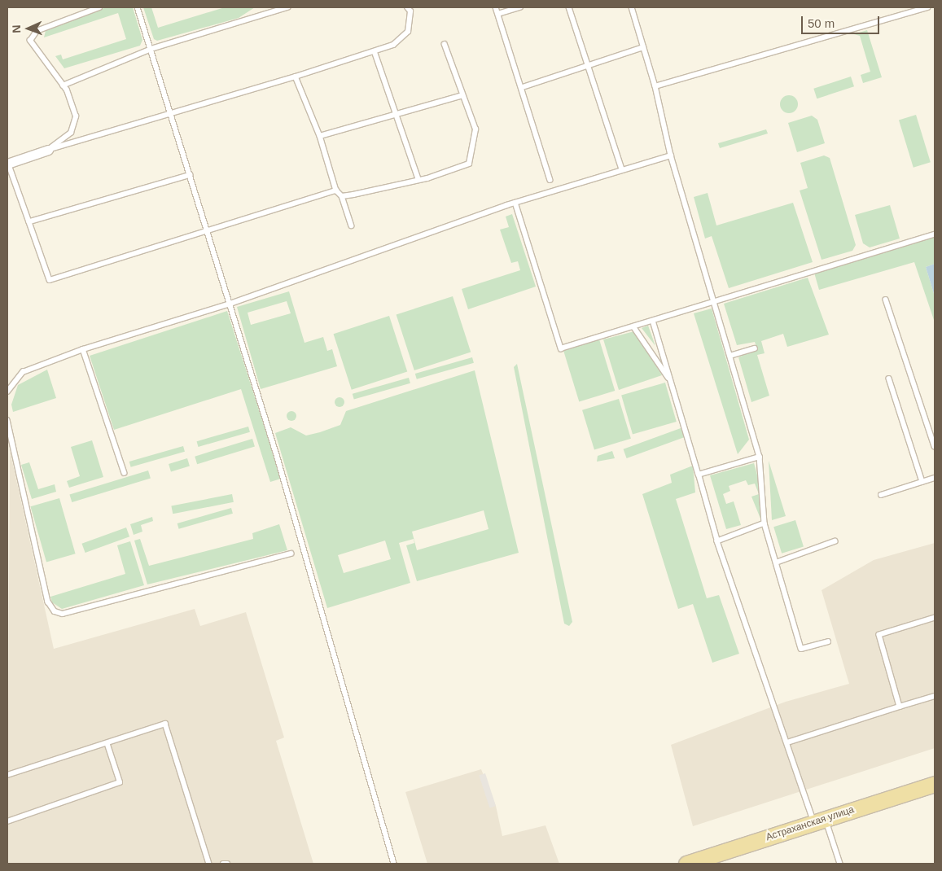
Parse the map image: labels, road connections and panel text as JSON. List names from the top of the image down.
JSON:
{
  "streets": {
    "main road": ["Астраханская улица"]
  },
  "scale_bar": "50 m",
  "north": "left"
}
